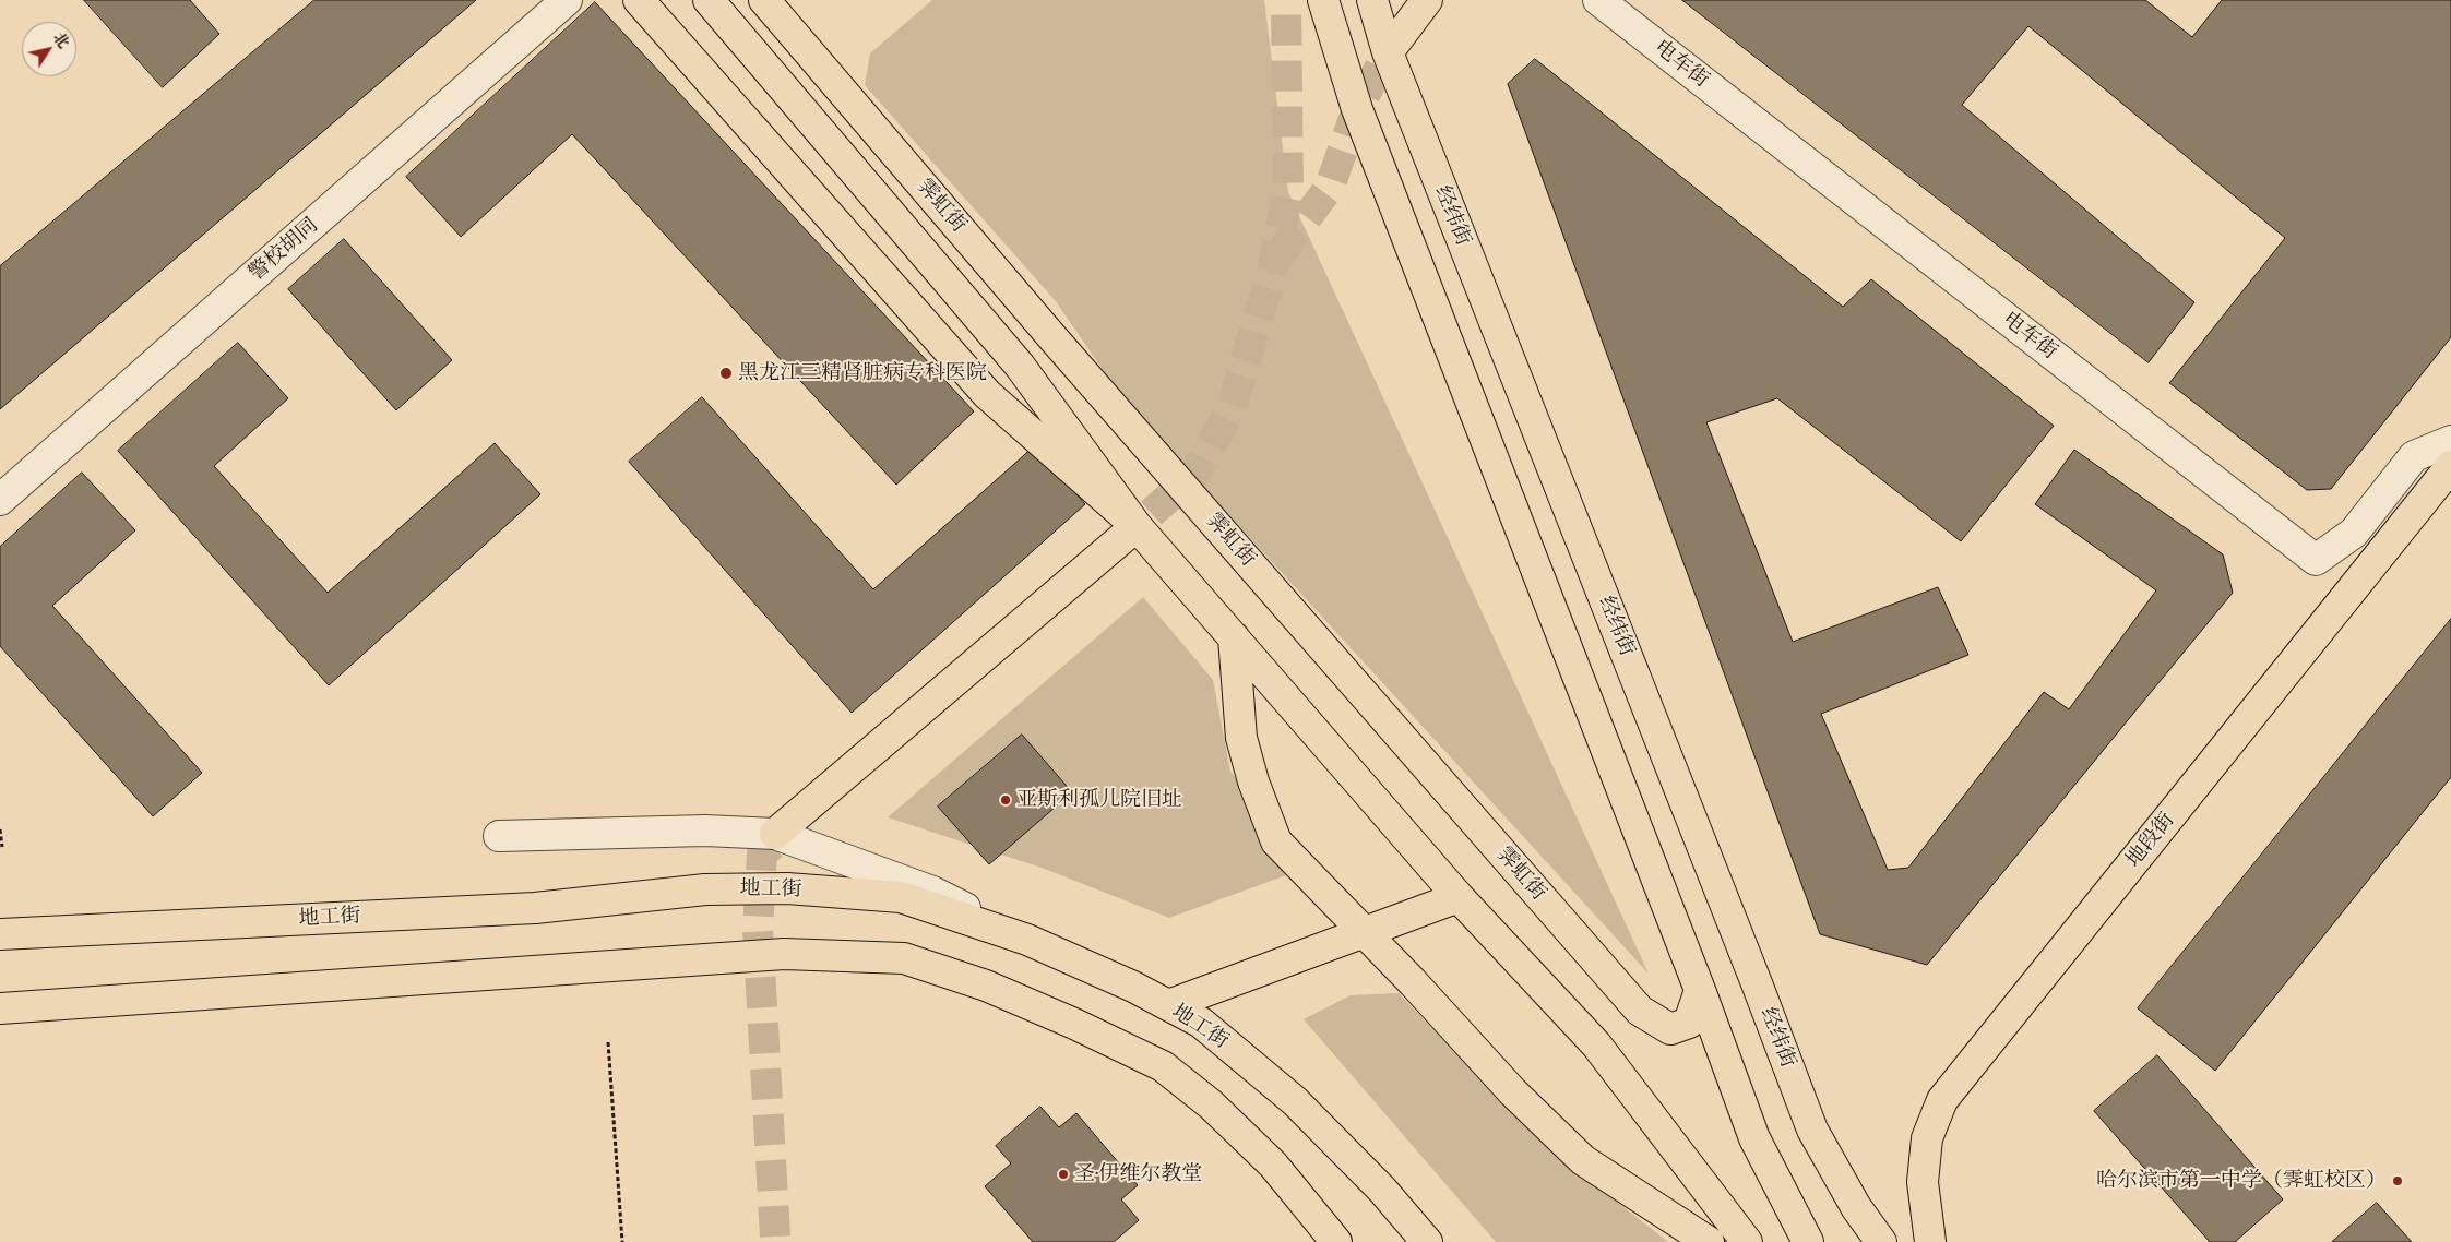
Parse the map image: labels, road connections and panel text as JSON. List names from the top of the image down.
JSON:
{
  "streets": {
    "main road": [
      "霁虹街",
      "经纬街",
      "地段街",
      "地工街"
    ],
    "street": ["电车街", "警校胡同"]
  },
  "places": [
    "黑龙江三精肾脏病专科医院",
    "亚斯利孤儿院旧址",
    "圣·伊维尔教堂",
    "哈尔滨市第一中学（霁虹校区）"
  ],
  "north": "top right"
}
